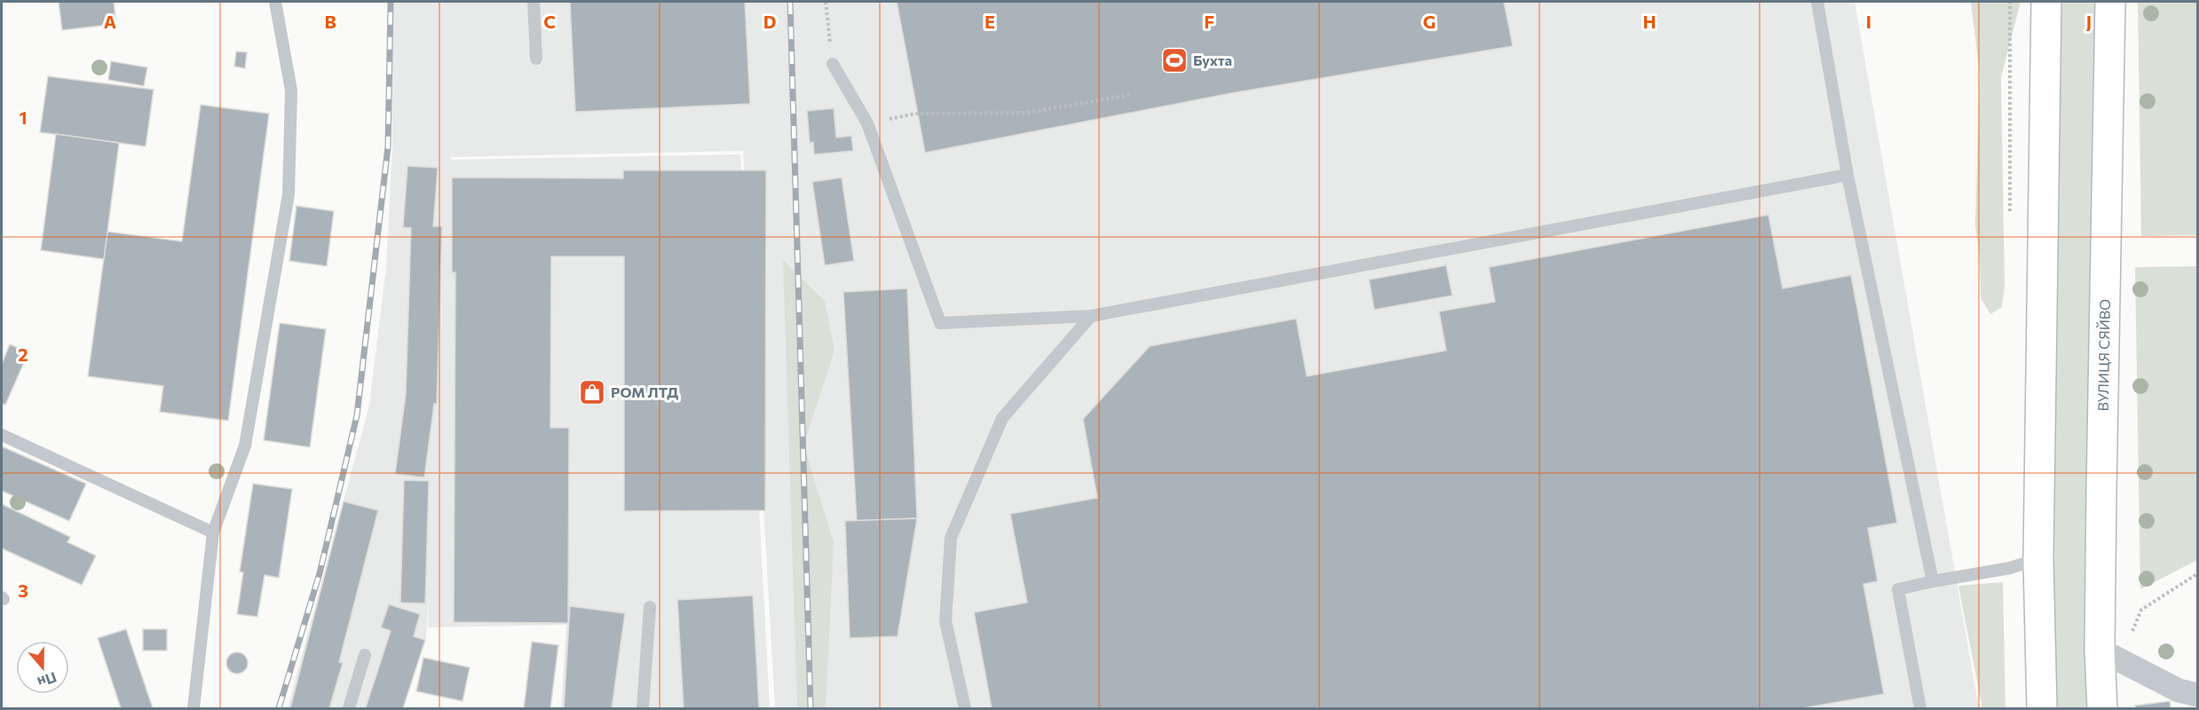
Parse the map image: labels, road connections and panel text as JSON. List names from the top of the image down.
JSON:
{
  "streets": {
    "main road": ["ВУЛИЦЯ СЯЙВО"]
  },
  "places": {
    "sports": ["Бухта"],
    "shop": ["РОМ ЛТД"]
  },
  "north": "bottom",
  "grid": {
    "columns": [
      "A",
      "B",
      "C",
      "D",
      "E",
      "F",
      "G",
      "H",
      "I",
      "J"
    ],
    "rows": ["1", "2", "3"]
  }
}
